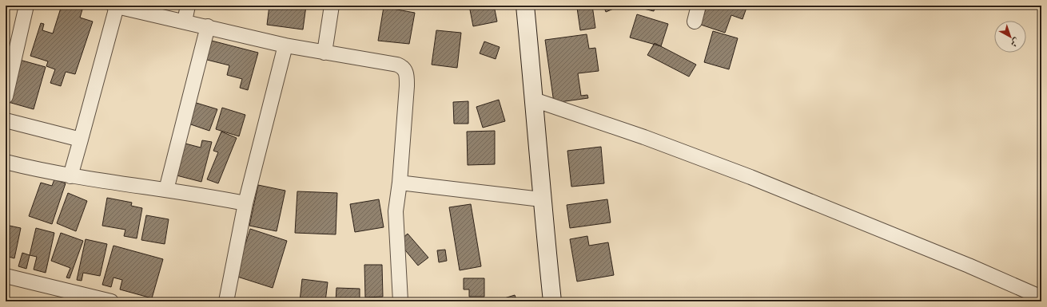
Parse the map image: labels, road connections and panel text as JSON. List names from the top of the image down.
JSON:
{
  "north": "bottom right"
}
